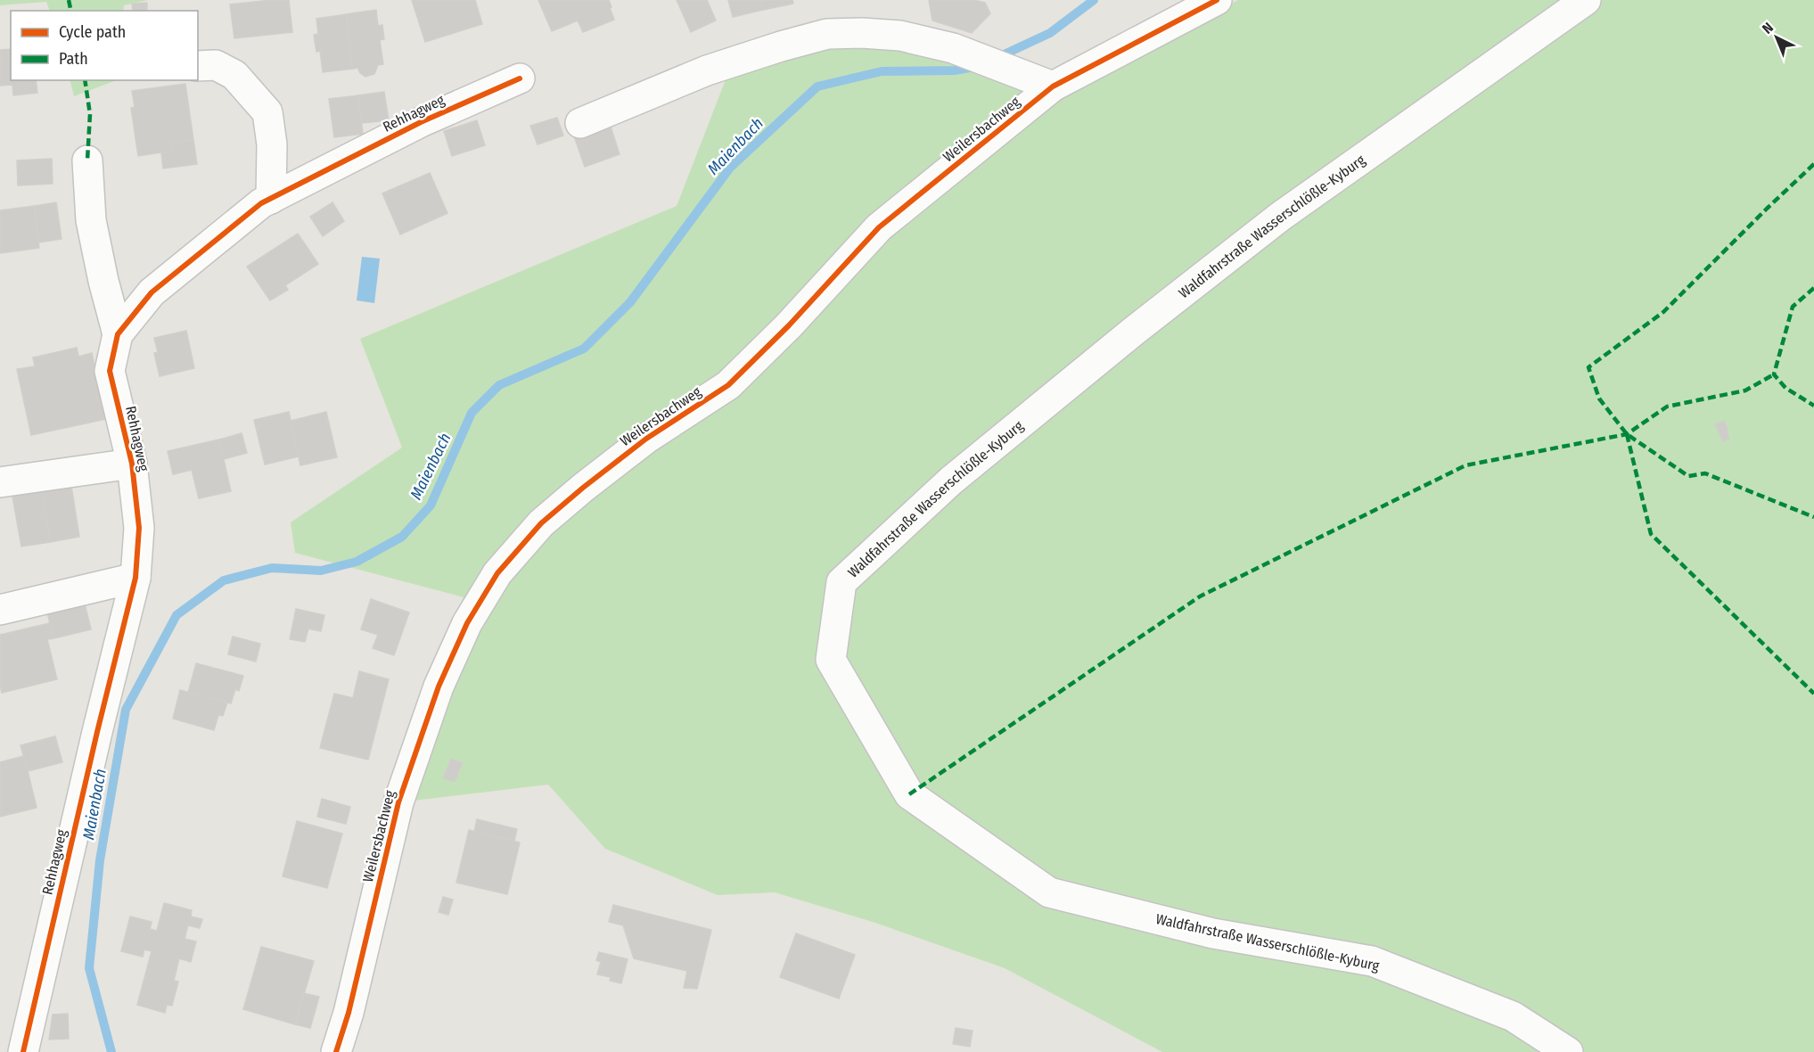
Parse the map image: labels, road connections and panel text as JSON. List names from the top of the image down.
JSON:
{
  "streets": {
    "street": ["Rehhagweg", "Weilersbachweg", "Waldfahrstraße Wasserschlößle-Kyburg"]
  },
  "water": ["Maienbach"],
  "legend": ["Cycle path", "Path"],
  "north": "top left"
}
